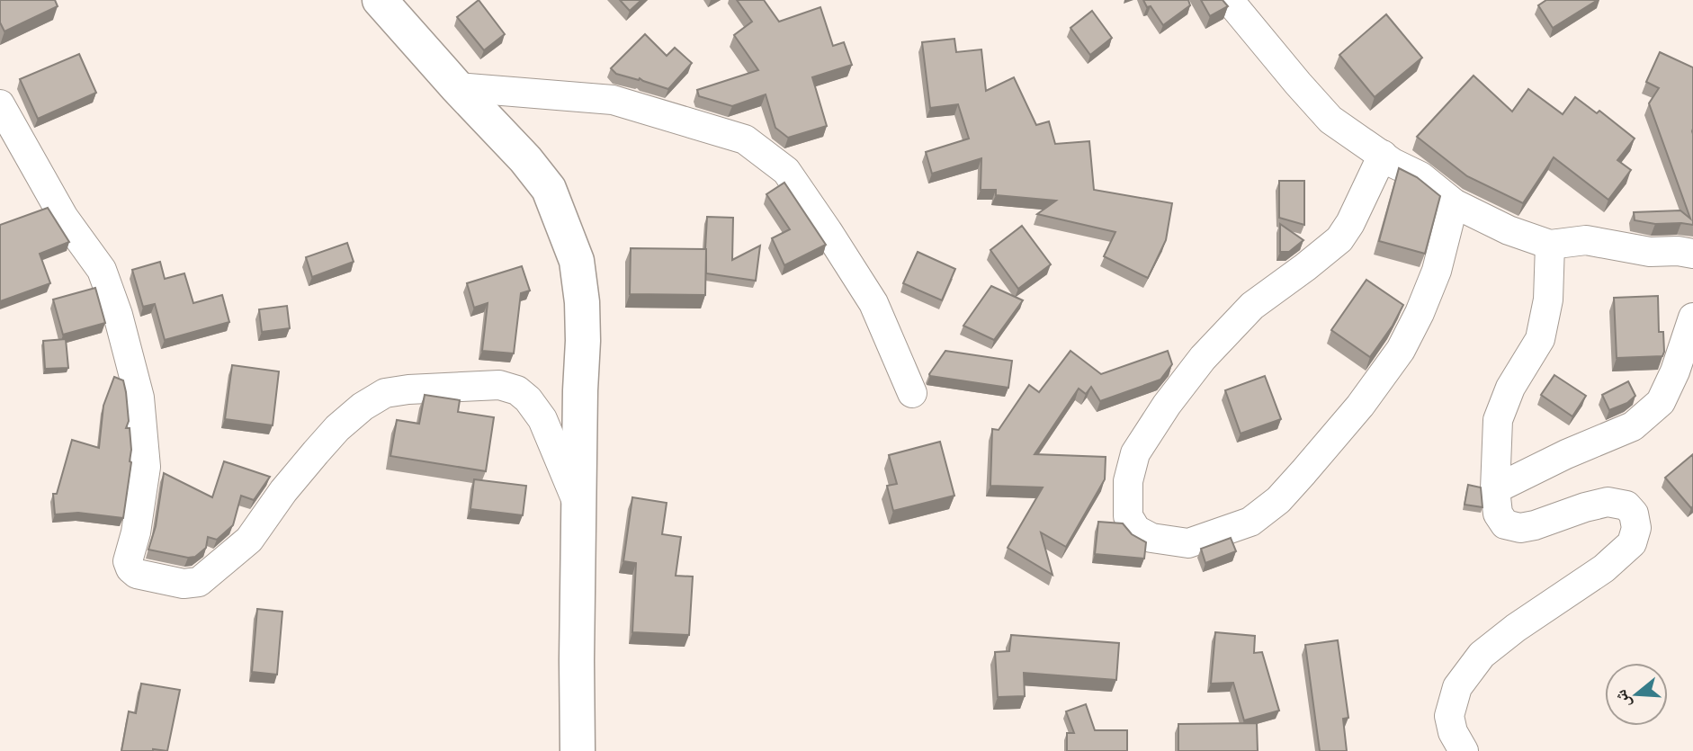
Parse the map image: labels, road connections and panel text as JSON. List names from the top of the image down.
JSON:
{
  "north": "left"
}
